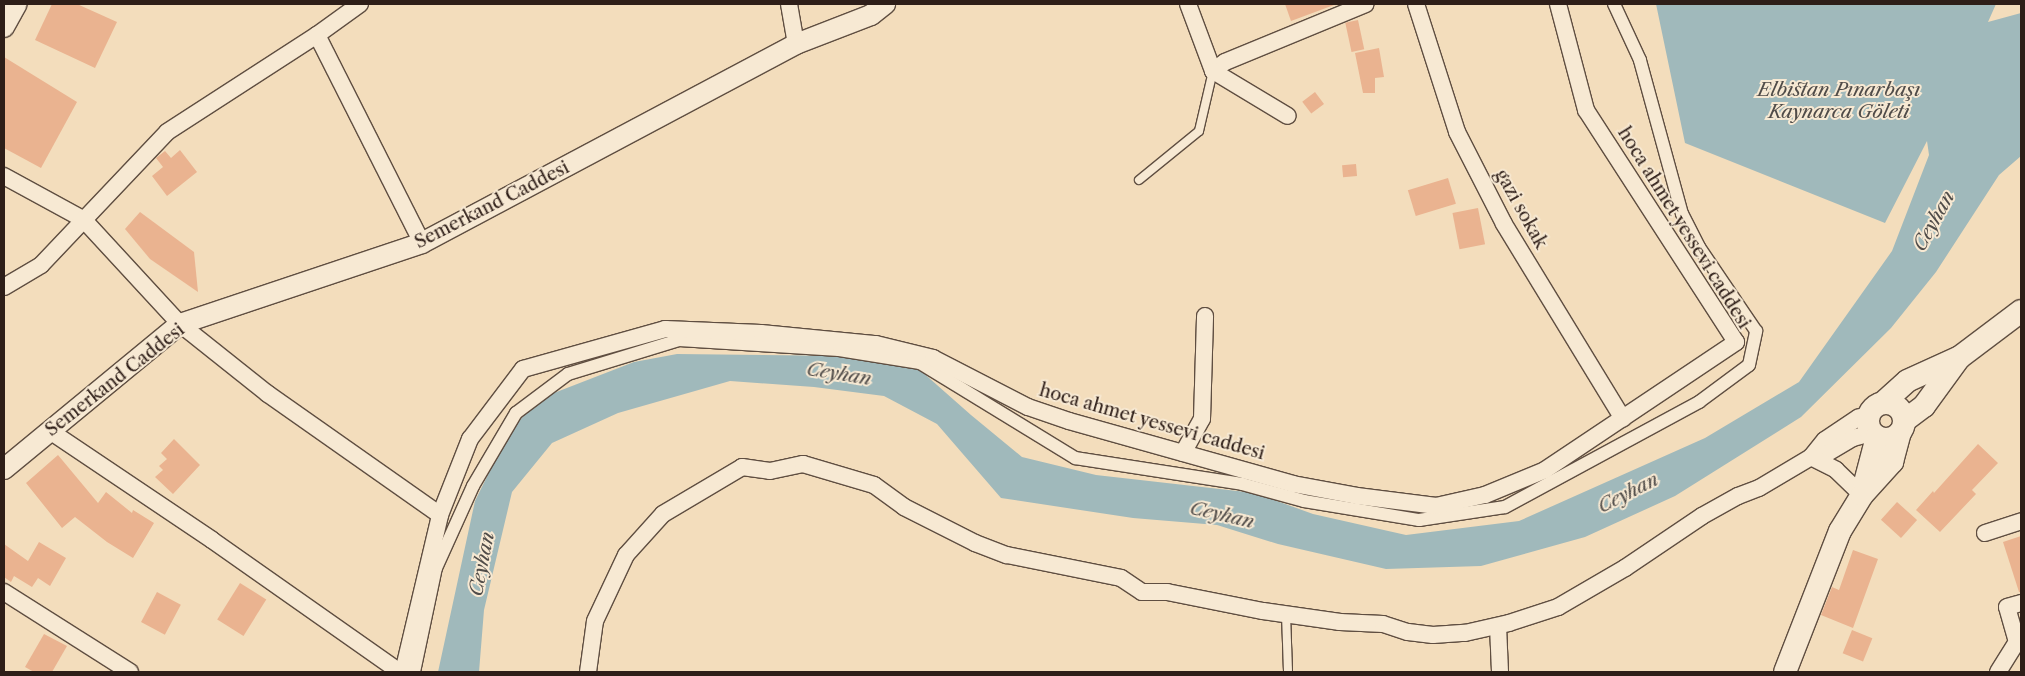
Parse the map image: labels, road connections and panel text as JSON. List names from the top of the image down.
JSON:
{
  "streets": {
    "street": ["Semerkand Caddesi", "gazi sokak", "hoca ahmet yessevi caddesi"]
  },
  "crossings": [
    ["gazi sokak", "hoca ahmet yessevi caddesi"]
  ],
  "water": ["Elbistan Pınarbaşı Kaynarca Göleti", "Ceyhan"]
}
